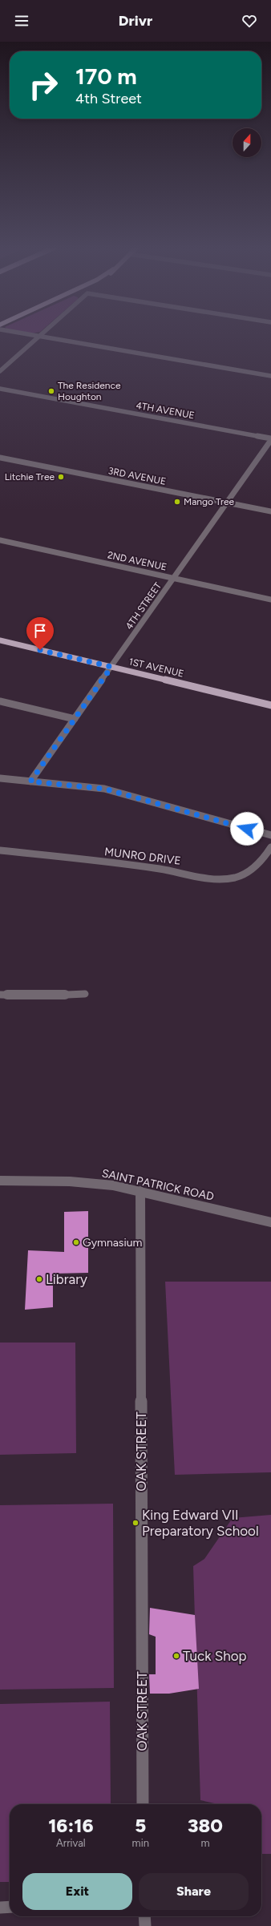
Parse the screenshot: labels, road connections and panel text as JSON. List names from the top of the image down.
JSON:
{
  "streets": {
    "main road": ["1ST AVENUE"],
    "street": [
      "4TH AVENUE",
      "3RD AVENUE",
      "2ND AVENUE",
      "4TH STREET",
      "MUNRO DRIVE",
      "SAINT PATRICK ROAD",
      "OAK STREET"
    ]
  },
  "crossings": [
    ["4TH AVENUE", "4TH STREET"],
    ["3RD AVENUE", "4TH STREET"],
    ["2ND AVENUE", "4TH STREET"],
    ["4TH STREET", "1ST AVENUE"],
    ["SAINT PATRICK ROAD", "OAK STREET"]
  ],
  "places": [
    "The Residence Houghton",
    "Litchie Tree",
    "Mango Tree",
    "Gymnasium",
    "Library",
    "King Edward VII Preparatory School",
    "Tuck Shop"
  ],
  "north": "top",
  "page": {
    "header": "Drivr",
    "turn": ["170 m", "4th Street"],
    "eta": [
      "16:16",
      "Arrival",
      "5",
      "min",
      "380",
      "m"
    ],
    "buttons": ["Exit", "Share"]
  }
}
